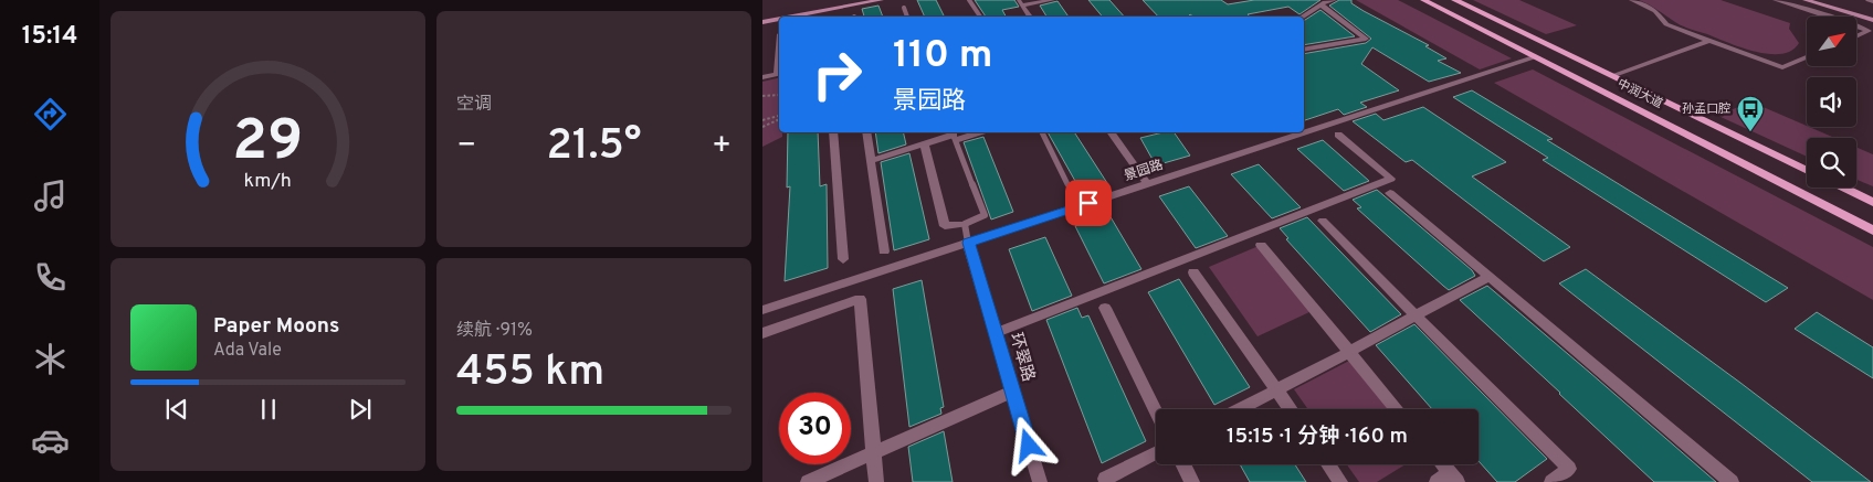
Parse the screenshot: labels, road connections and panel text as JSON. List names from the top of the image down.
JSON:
{
  "streets": {
    "main road": ["中润大道"],
    "street": ["景园路", "环翠路"]
  },
  "crossings": [
    ["中润大道", "景园路"],
    ["景园路", "环翠路"]
  ],
  "places": {
    "bus stop": ["孙孟口腔"]
  },
  "north": "top right",
  "page": {
    "tabs": "15:14",
    "tile": [
      "空调",
      ["续航 · 91%", "455 km"]
    ],
    "turn": ["110 m", "景园路"],
    "heat": ["−", "21.5°", "+"],
    "song": ["Paper Moons", "Ada Vale"],
    "limit": "30",
    "trip": "15:15 · 1 分钟 · 160 m",
    "gauge": ["29", "km/h"]
  }
}
